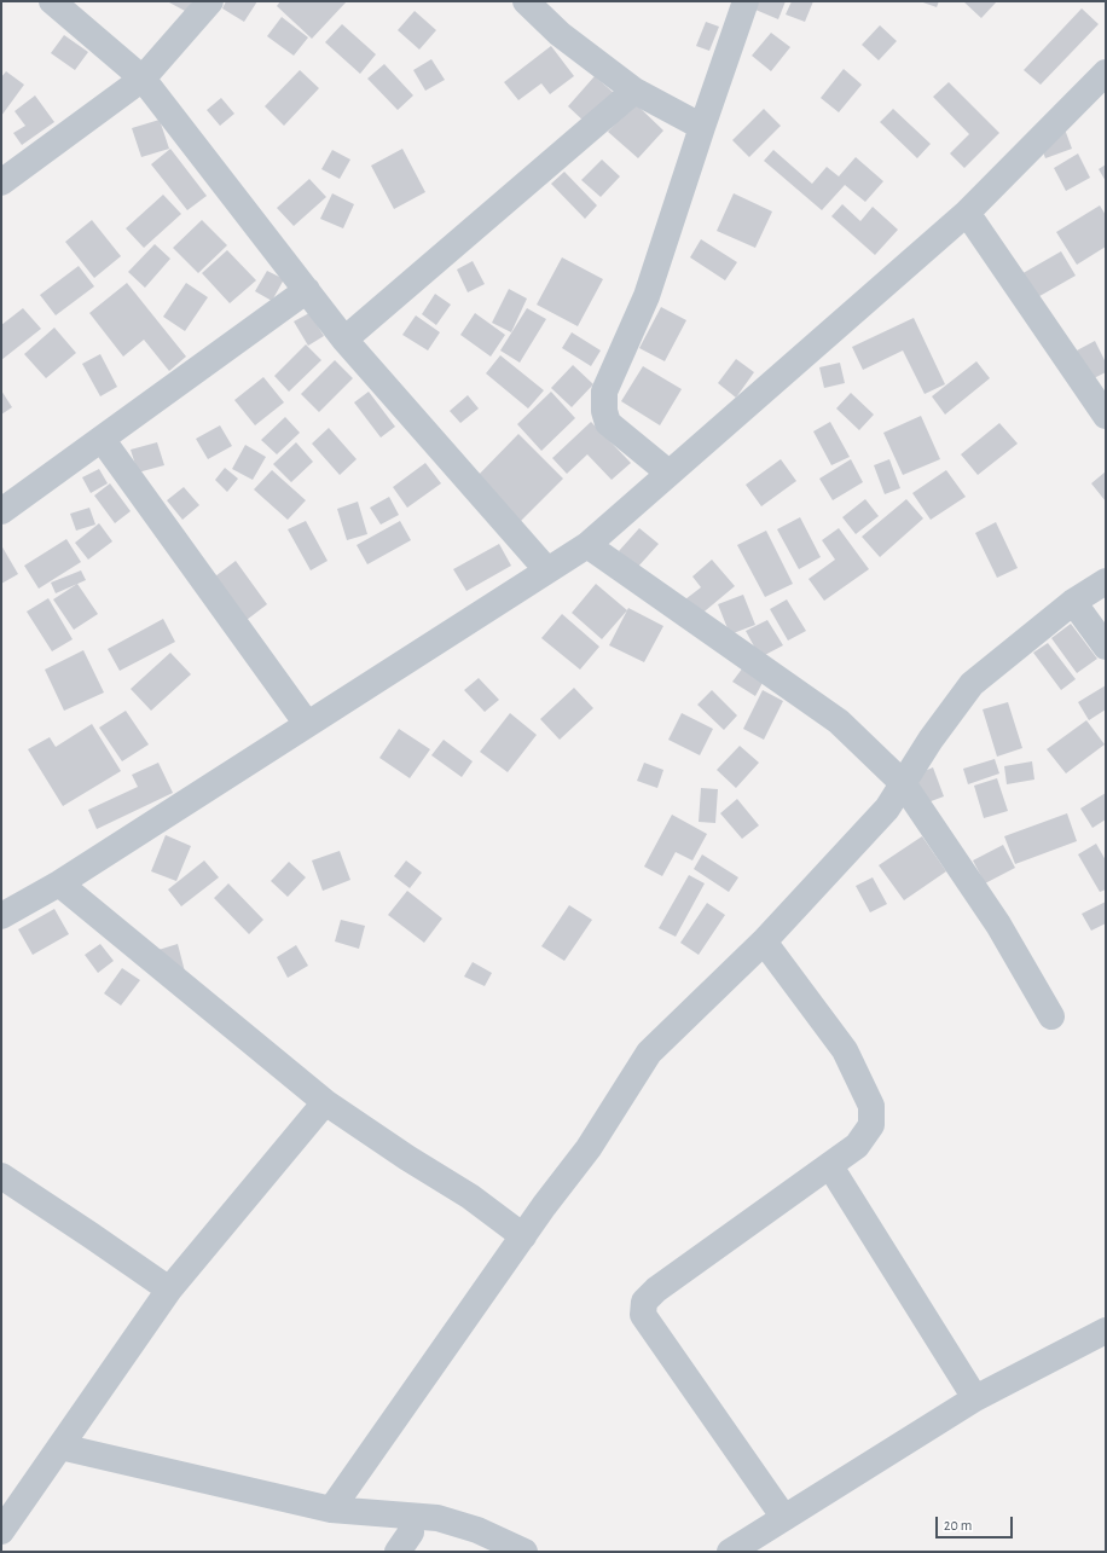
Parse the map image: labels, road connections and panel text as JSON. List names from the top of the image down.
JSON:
{
  "scale_bar": "20 m"
}
